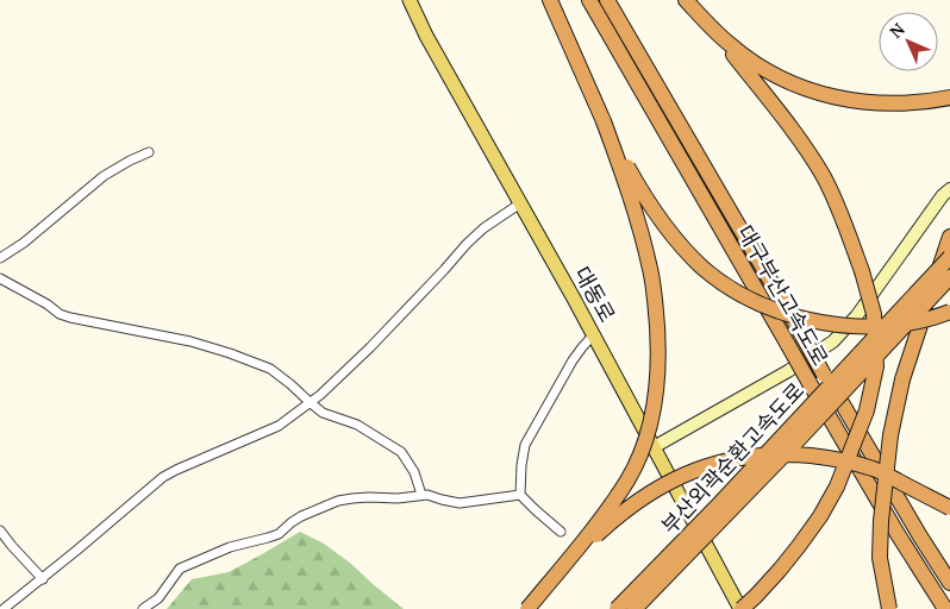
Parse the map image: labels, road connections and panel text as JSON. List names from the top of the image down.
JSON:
{
  "streets": {
    "highway": ["대구부산고속도로", "부산외곽순환고속도로"],
    "main road": ["대동로"]
  },
  "north": "top left"
}
